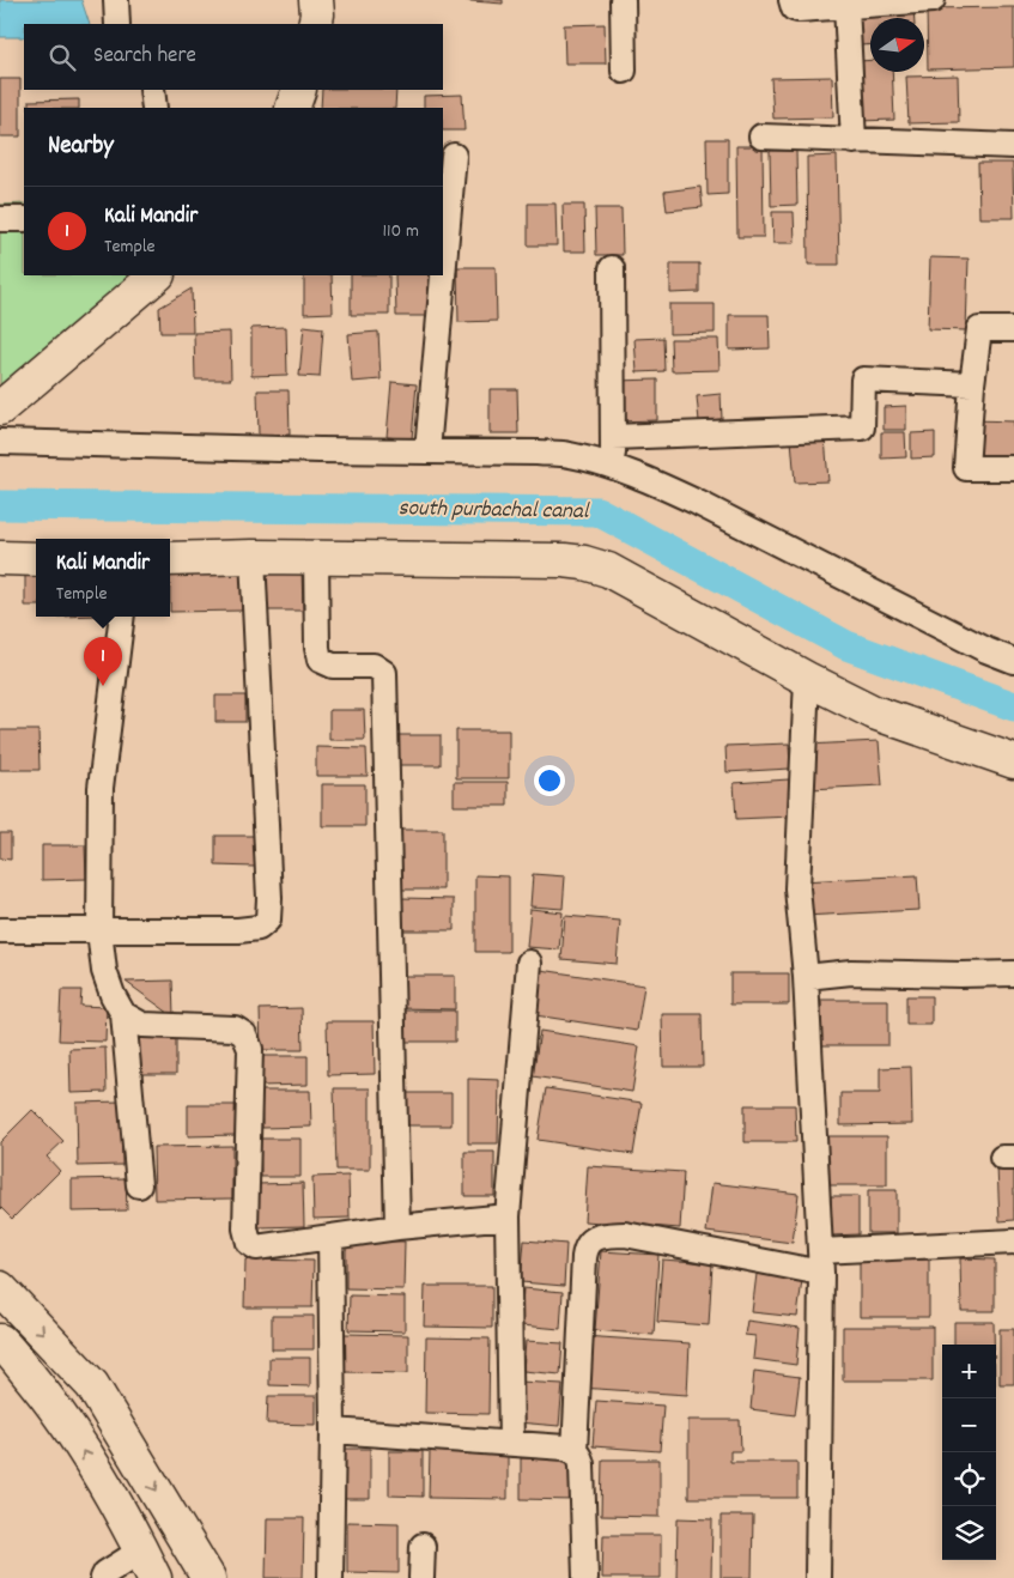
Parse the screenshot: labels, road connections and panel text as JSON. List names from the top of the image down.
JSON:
{
  "water": ["south purbachal canal"],
  "north": "right",
  "page": {
    "search": "Search here",
    "heading": "Nearby",
    "list": [
      {
        "mark": "1",
        "name": "Kali Mandir",
        "note": "Temple",
        "value": "110 m"
      }
    ],
    "popup": ["Kali Mandir", "Temple"],
    "pins": "1",
    "map_buttons": ["+", "−"]
  }
}
